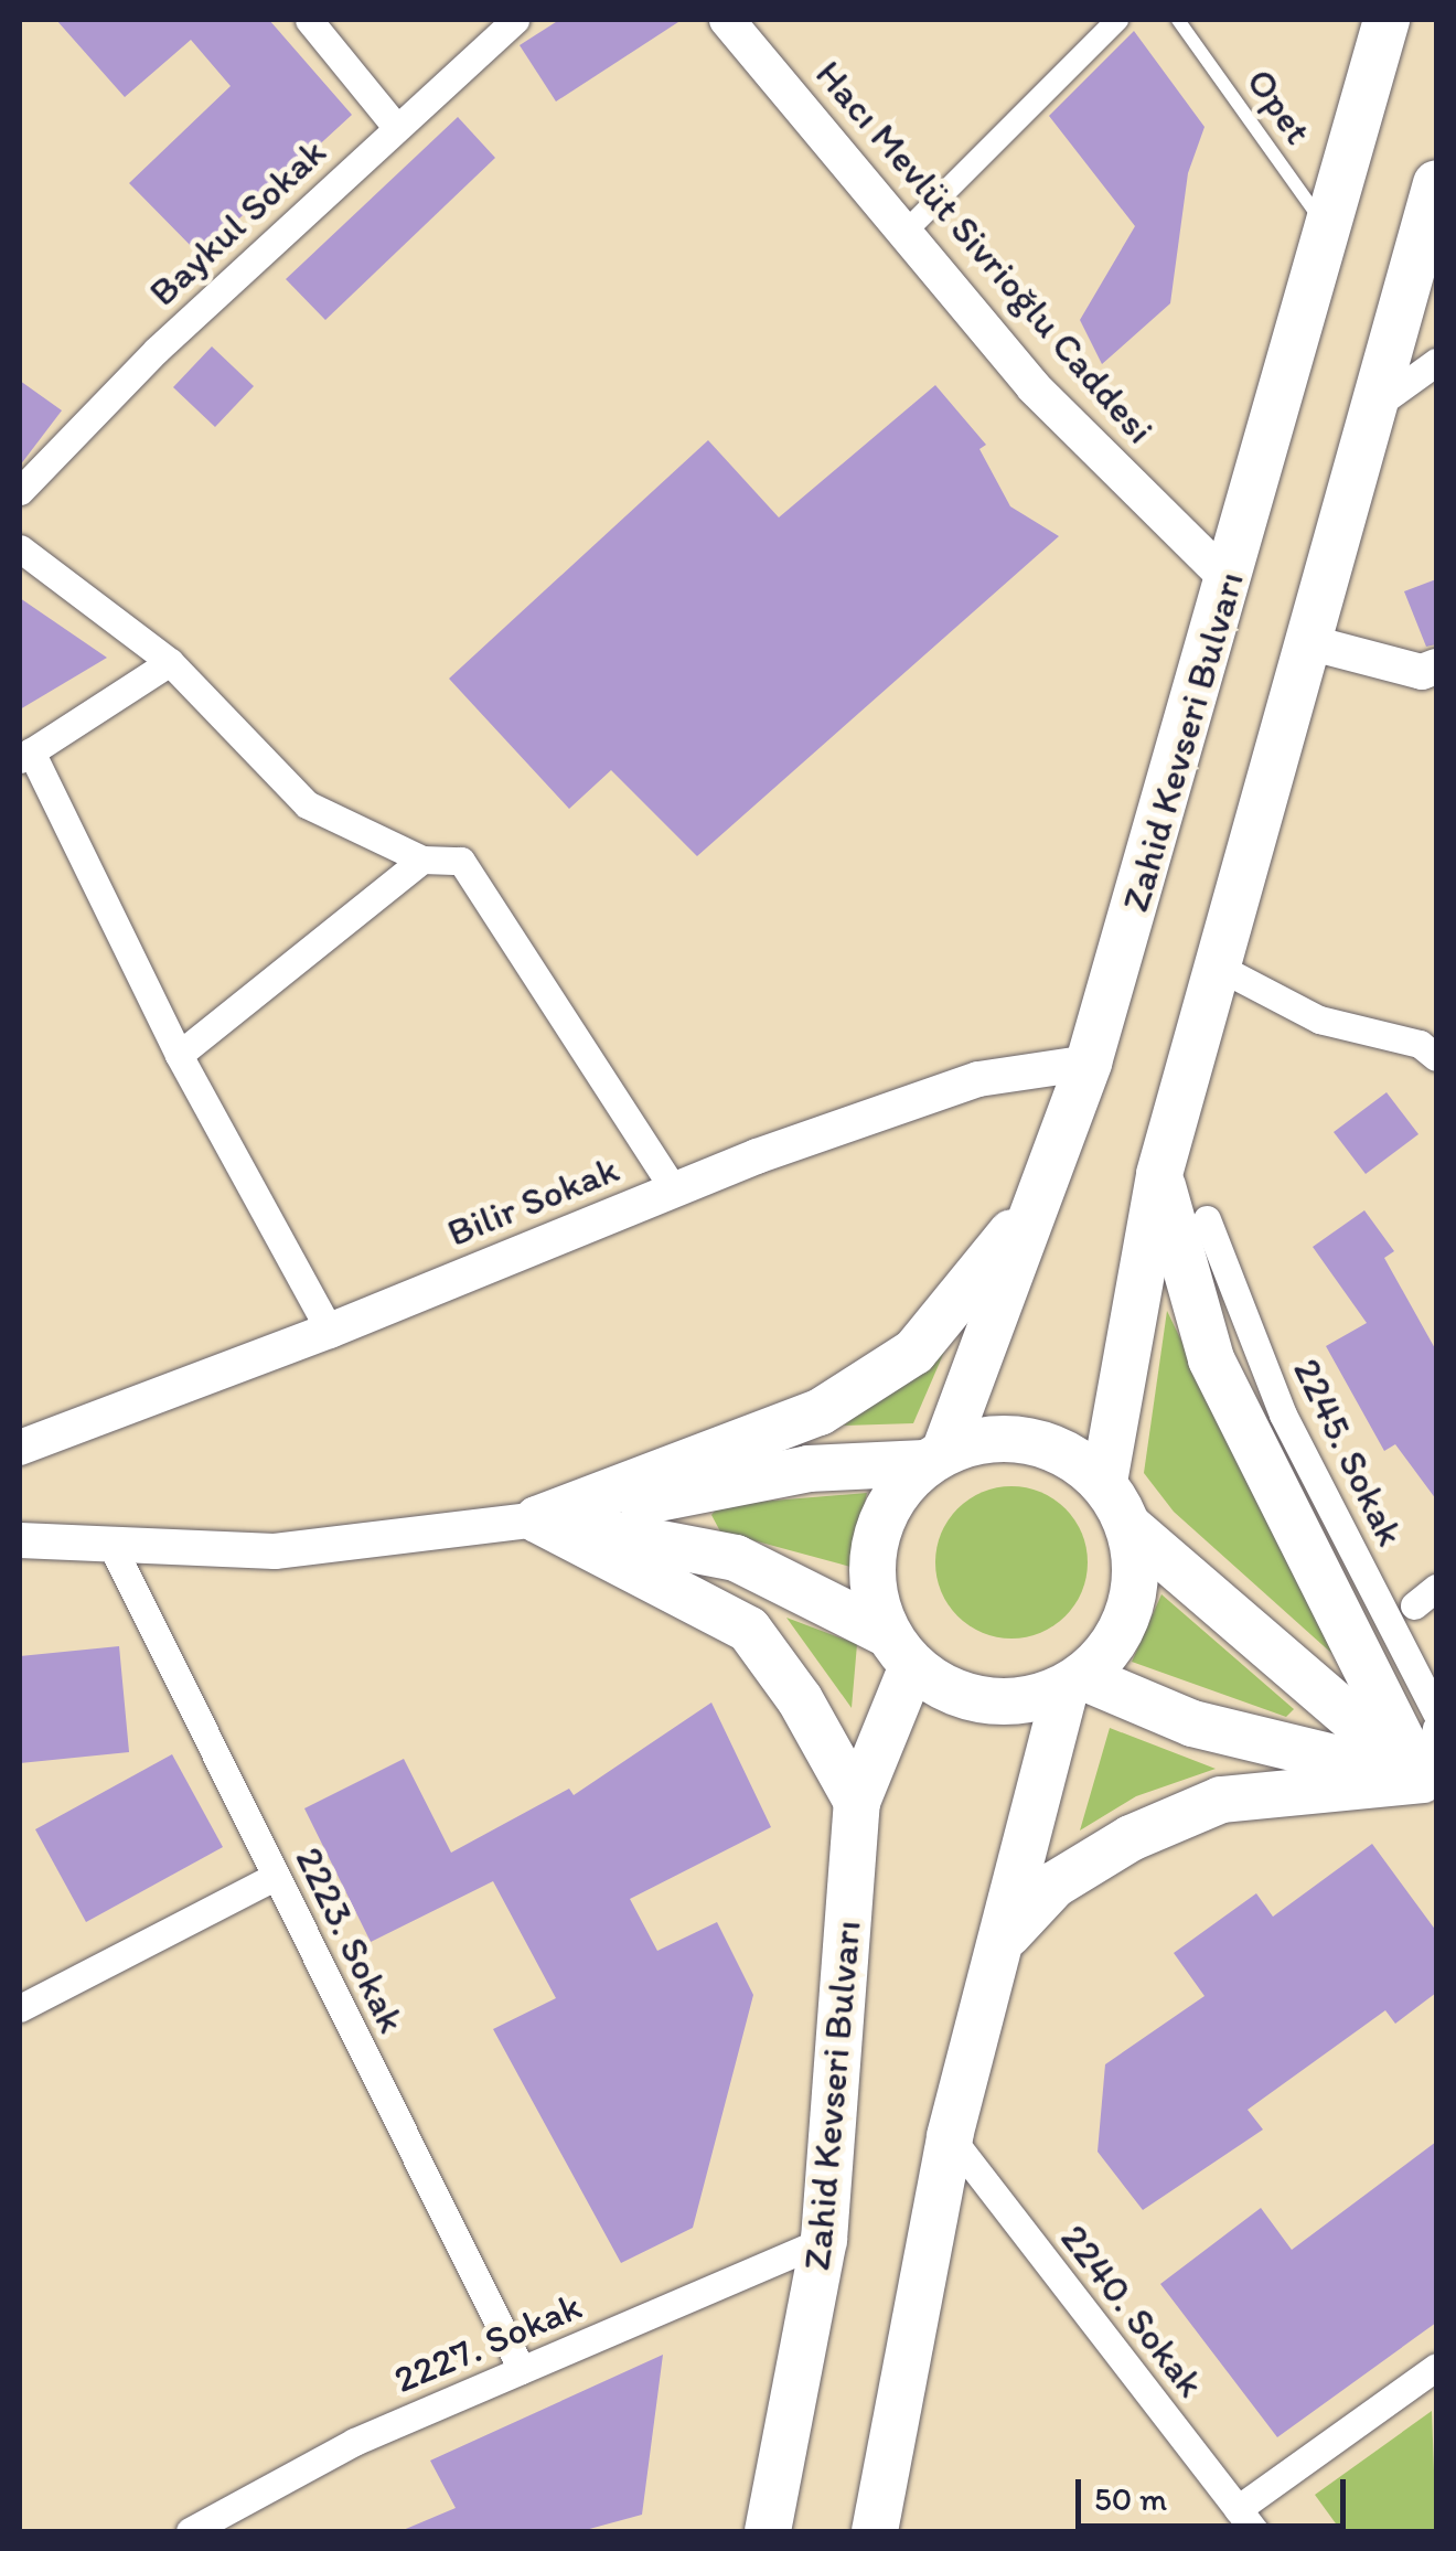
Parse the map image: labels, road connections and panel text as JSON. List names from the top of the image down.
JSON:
{
  "streets": {
    "main road": ["Zahid Kevseri Bulvarı"],
    "street": [
      "Baykul Sokak",
      "Hacı Mevlüt Sivrioğlu Caddesi",
      "Bilir Sokak",
      "2245. Sokak",
      "2223. Sokak",
      "2240. Sokak",
      "2227. Sokak"
    ],
    "lane": ["Opet"]
  },
  "crossings": [
    ["Opet", "Zahid Kevseri Bulvarı"],
    ["Hacı Mevlüt Sivrioğlu Caddesi", "Zahid Kevseri Bulvarı"],
    ["Zahid Kevseri Bulvarı", "Bilir Sokak"],
    ["Zahid Kevseri Bulvarı", "2227. Sokak"],
    ["2223. Sokak", "2227. Sokak"]
  ],
  "scale_bar": "50 m"
}
